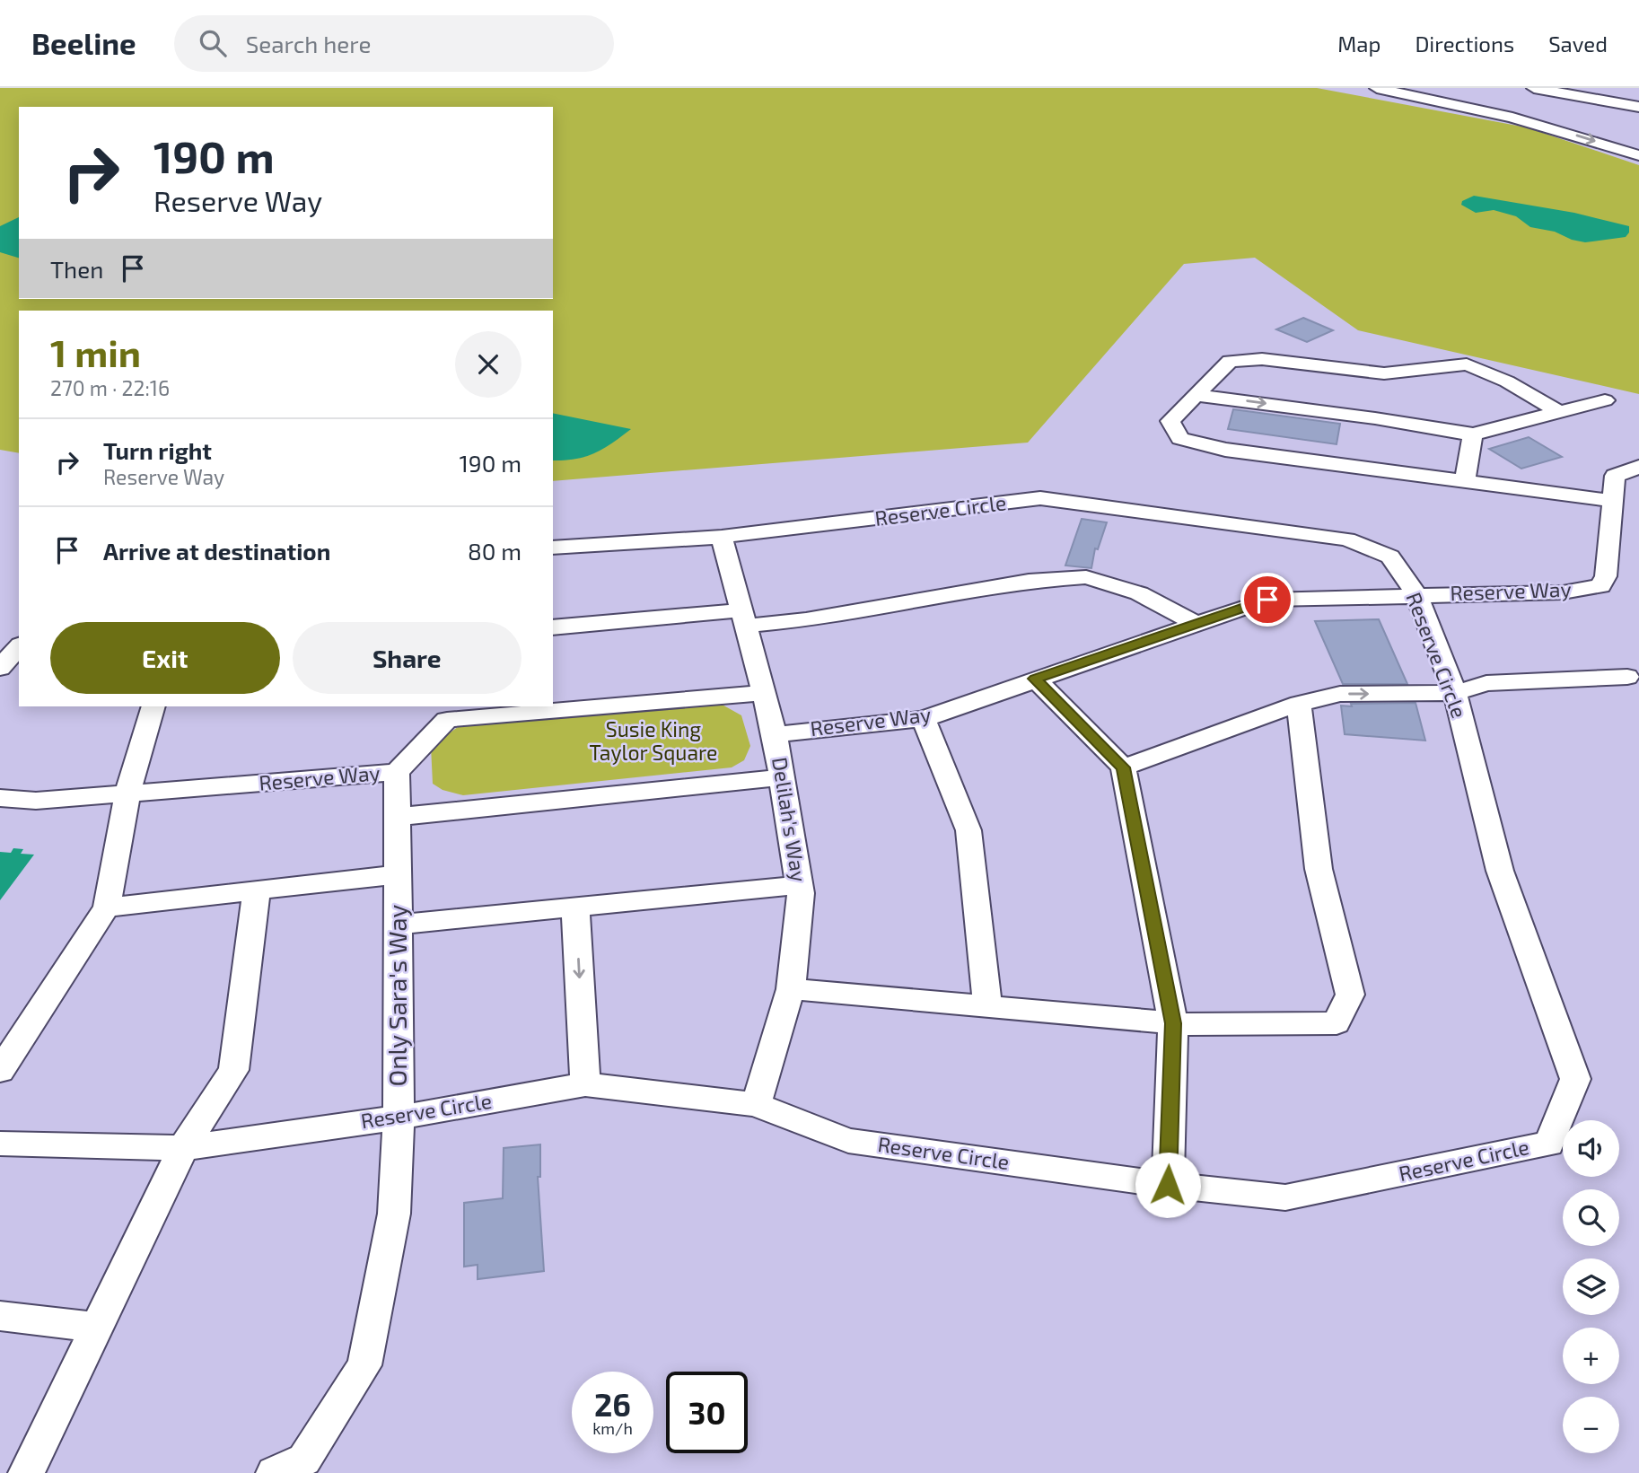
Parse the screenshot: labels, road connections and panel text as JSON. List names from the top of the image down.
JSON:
{
  "streets": {
    "street": [
      "Reserve Circle",
      "Reserve Way",
      "Delilah's Way",
      "Only Sara's Way"
    ]
  },
  "crossings": [
    ["Reserve Circle", "Reserve Way"],
    ["Reserve Circle", "Delilah's Way"],
    ["Reserve Circle", "Only Sara's Way"],
    ["Reserve Way", "Delilah's Way"],
    ["Reserve Way", "Only Sara's Way"]
  ],
  "parks": ["Susie King Taylor Square"],
  "page": {
    "header": "Beeline",
    "search": "Search here",
    "nav": ["Map", "Directions", "Saved"],
    "turn": ["190 m", "Reserve Way"],
    "then": "Then",
    "heading": ["1 min", "270 m · 22:16"],
    "list": [
      {
        "name": "Turn right",
        "note": "Reserve Way",
        "value": "190 m"
      },
      {
        "name": "Arrive at destination",
        "value": "80 m"
      }
    ],
    "buttons": ["Exit", "Share"],
    "map_buttons": ["+", "−"],
    "speed": "26 km/h",
    "limit": "30"
  }
}
